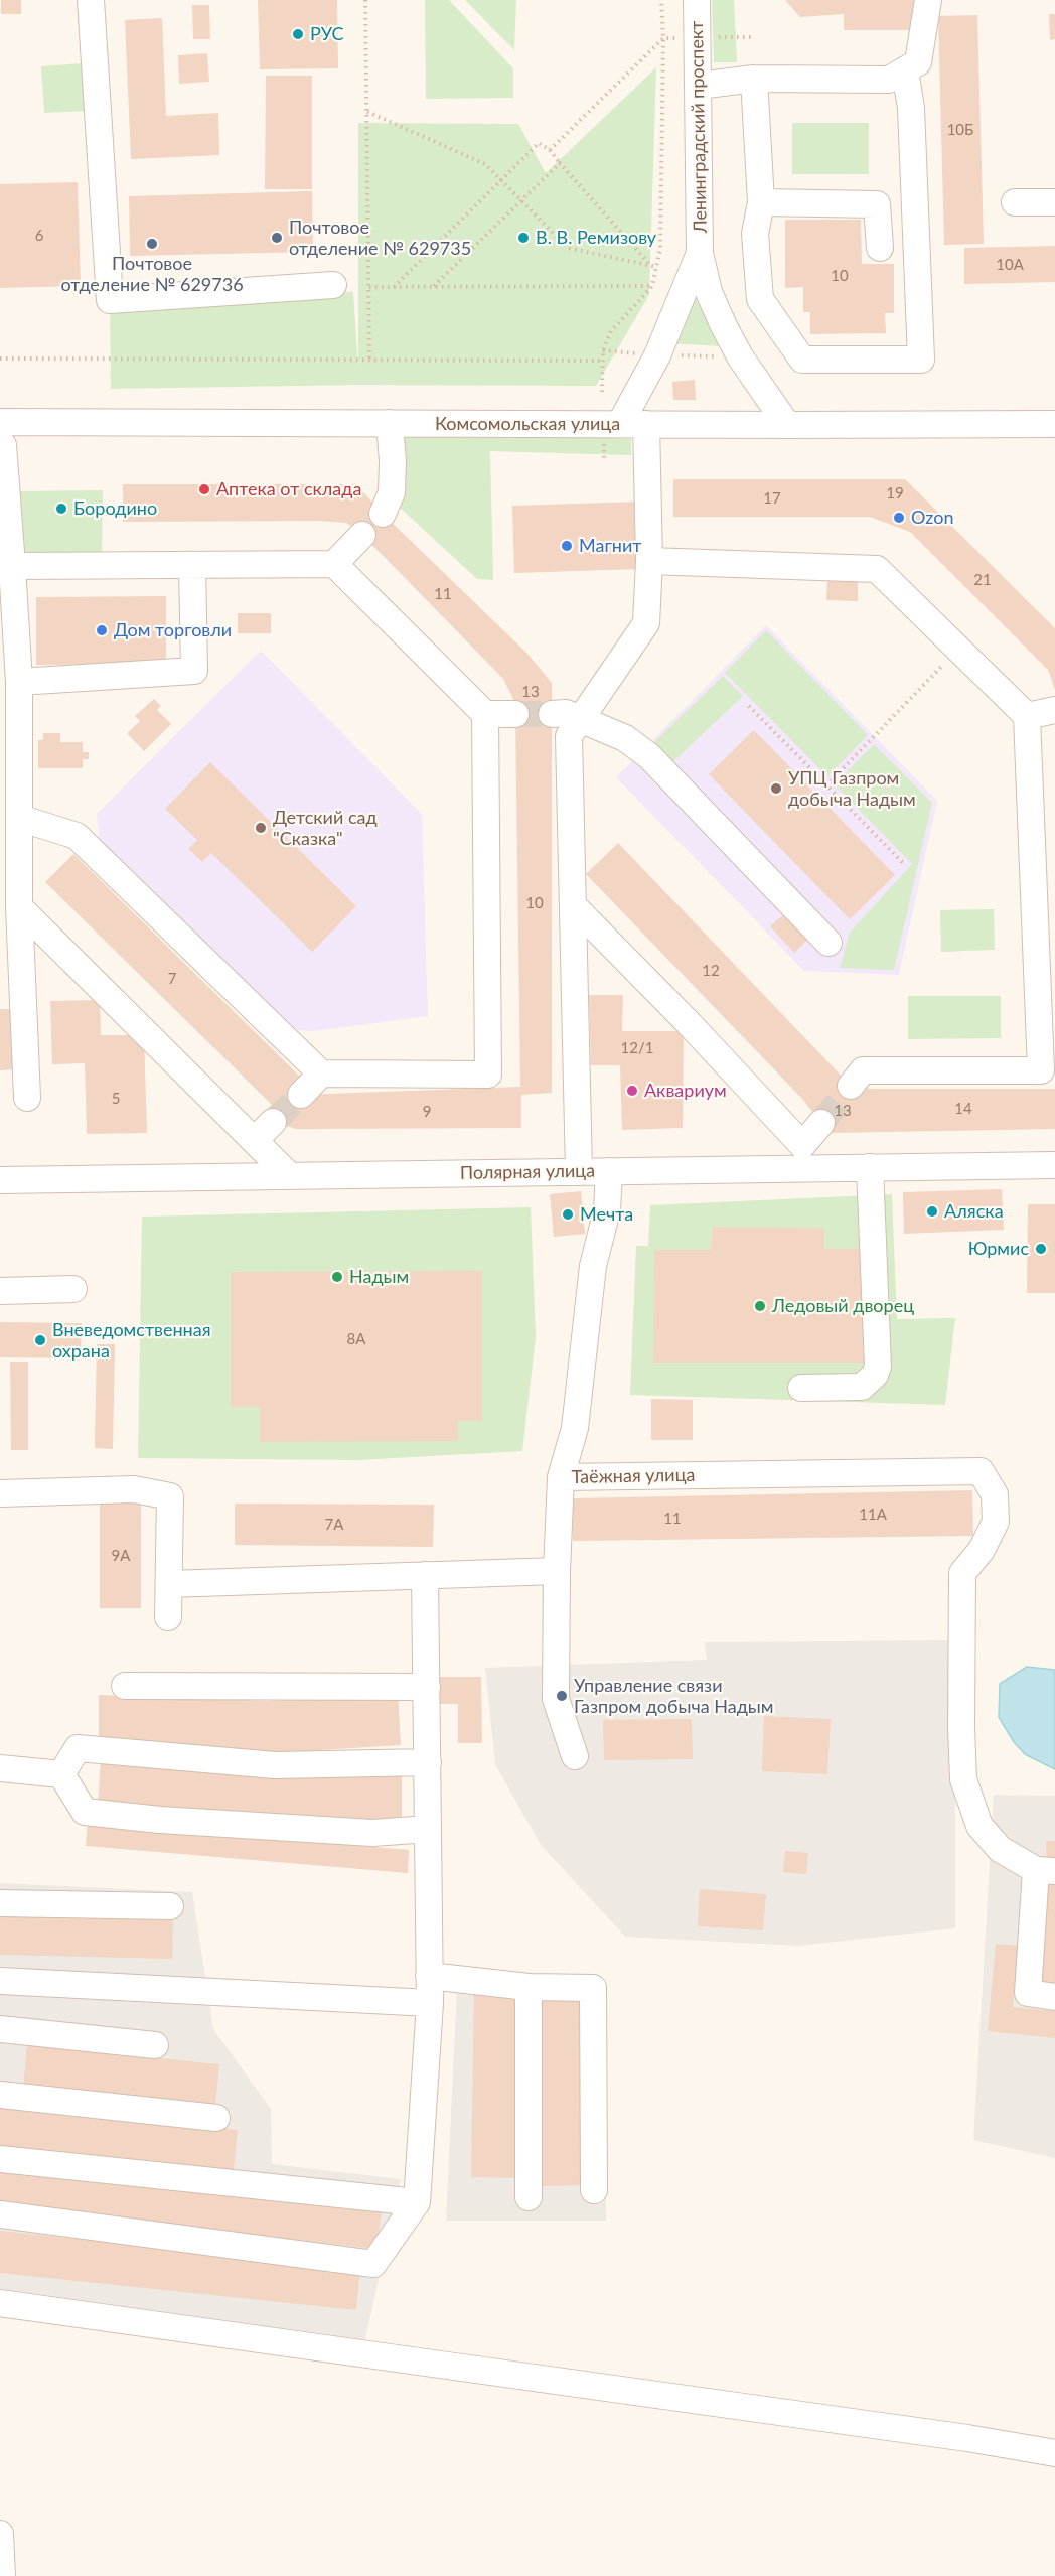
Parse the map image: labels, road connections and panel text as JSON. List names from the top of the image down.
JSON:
{
  "streets": {
    "street": [
      "Ленинградский проспект",
      "Комсомольская улица",
      "Полярная улица",
      "Таёжная улица"
    ]
  },
  "crossings": [
    ["Полярная улица", "Таёжная улица"]
  ],
  "places": [
    "РУС",
    "Почтовое отделение № 629735",
    "В. В. Ремизову",
    "Почтовое отделение № 629736",
    "Аптека от склада",
    "Бородино",
    "Ozon",
    "Магнит",
    "Дом торговли",
    "УПЦ Газпром добыча Надым",
    "Детский сад \"Сказка\"",
    "Аквариум",
    "Аляска",
    "Мечта",
    "Юрмис",
    "Надым",
    "Ледовый дворец",
    "Вневедомственная охрана",
    "Управление связи Газпром добыча Надым"
  ],
  "house_numbers": [
    "10Б",
    "6",
    "10А",
    "10",
    "19",
    "17",
    "21",
    "11",
    "13",
    "10",
    "12",
    "7",
    "12/1",
    "5",
    "14",
    "13",
    "9",
    "8А",
    "11А",
    "11",
    "7А",
    "9А"
  ]
}
